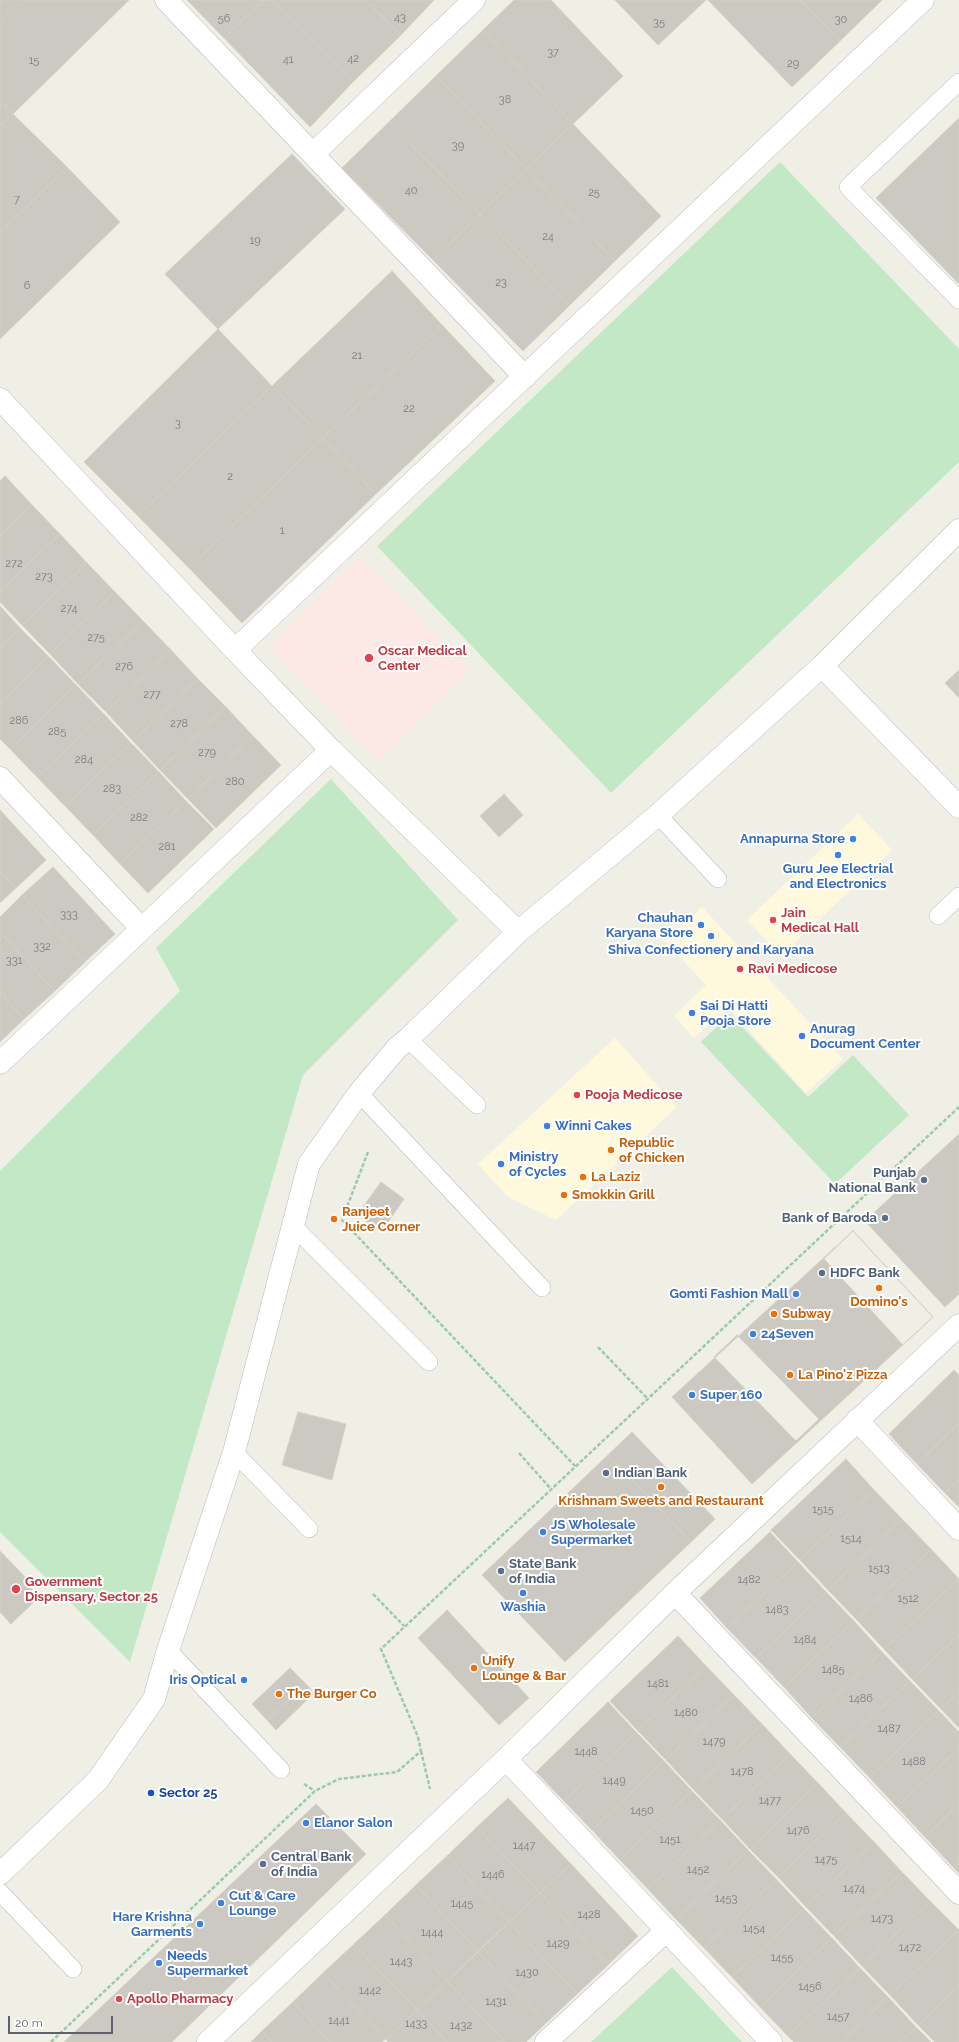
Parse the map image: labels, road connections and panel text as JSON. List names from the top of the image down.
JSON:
{
  "places": [
    "Oscar Medical Center",
    "Annapurna Store",
    "Guru Jee Electrial and Electronics",
    "Jain Medical Hall",
    "Chauhan Karyana Store",
    "Shiva Confectionery and Karyana",
    "Ravi Medicose",
    "Sai Di Hatti Pooja Store",
    "Anurag Document Center",
    "Pooja Medicose",
    "Winni Cakes",
    "Republic of Chicken",
    "Ministry of Cycles",
    "La Laziz",
    "Punjab National Bank",
    "Smokkin Grill",
    "Bank of Baroda",
    "Ranjeet Juice Corner",
    "HDFC Bank",
    "Domino's",
    "Gomti Fashion Mall",
    "Subway",
    "24Seven",
    "La Pino'z Pizza",
    "Super 160",
    "Indian Bank",
    "Krishnam Sweets and Restaurant",
    "JS Wholesale Supermarket",
    "State Bank of India",
    "Government Dispensary, Sector 25",
    "Washia",
    "Unify Lounge & Bar",
    "Iris Optical",
    "The Burger Co",
    "Sector 25",
    "Elanor Salon",
    "Central Bank of India",
    "Cut & Care Lounge",
    "Hare Krishna Garments",
    "Needs Supermarket",
    "Apollo Pharmacy"
  ],
  "house_numbers": [
    "43",
    "56",
    "30",
    "35",
    "37",
    "42",
    "41",
    "15",
    "29",
    "38",
    "39",
    "40",
    "25",
    "7",
    "24",
    "19",
    "23",
    "6",
    "21",
    "22",
    "3",
    "2",
    "1",
    "272",
    "273",
    "274",
    "275",
    "276",
    "277",
    "286",
    "278",
    "285",
    "279",
    "284",
    "280",
    "283",
    "282",
    "281",
    "333",
    "332",
    "331",
    "1515",
    "1514",
    "1513",
    "1482",
    "1512",
    "1483",
    "1484",
    "1485",
    "1481",
    "1486",
    "1480",
    "1487",
    "1479",
    "1448",
    "1488",
    "1478",
    "1449",
    "1477",
    "1450",
    "1476",
    "1451",
    "1447",
    "1475",
    "1452",
    "1446",
    "1474",
    "1453",
    "1445",
    "1428",
    "1473",
    "1454",
    "1444",
    "1429",
    "1472",
    "1455",
    "1443",
    "1430",
    "1456",
    "1442",
    "1431",
    "1457",
    "1441",
    "1433",
    "1432"
  ],
  "scale_bar": "20 m"
}
